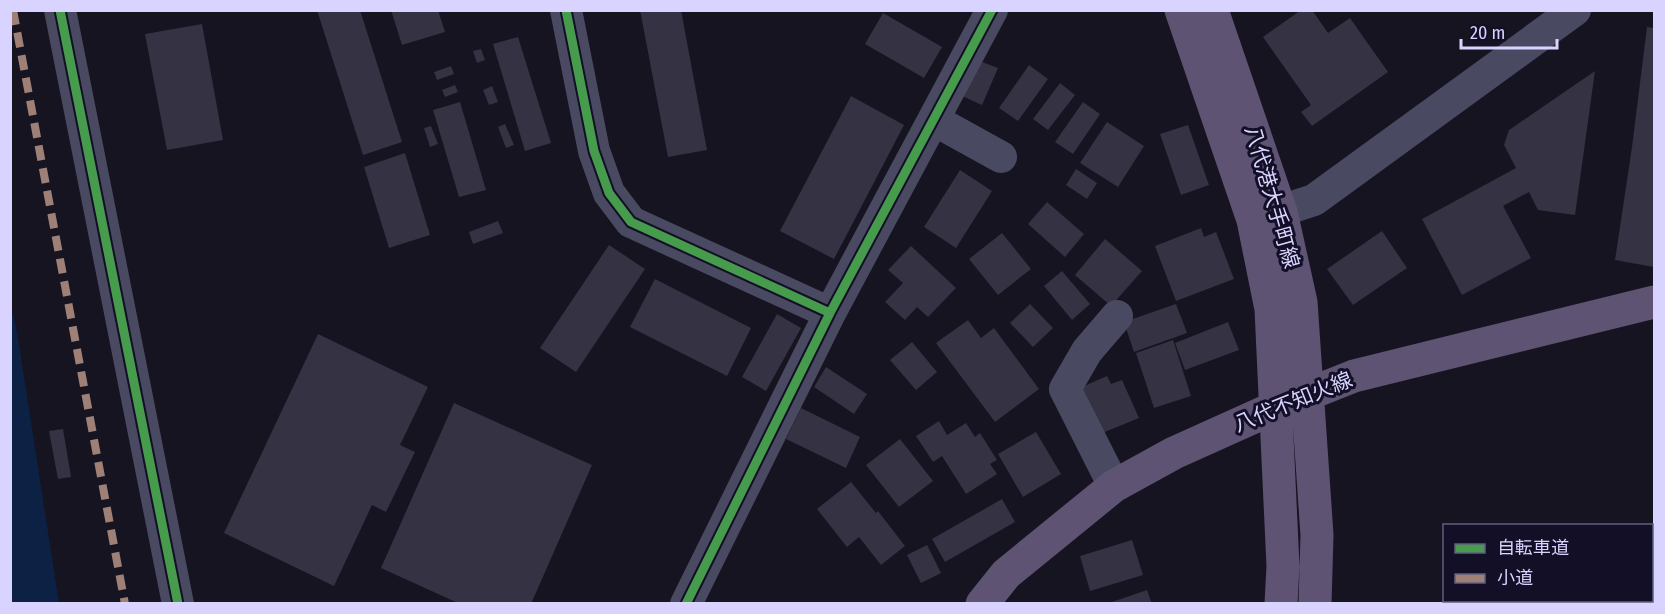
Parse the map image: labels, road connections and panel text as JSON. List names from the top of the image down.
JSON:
{
  "streets": {
    "main road": ["八代港大手町線", "八代不知火線"]
  },
  "crossings": [
    ["八代港大手町線", "八代不知火線"]
  ],
  "legend": ["自転車道", "小道"],
  "scale_bar": "20 m"
}
